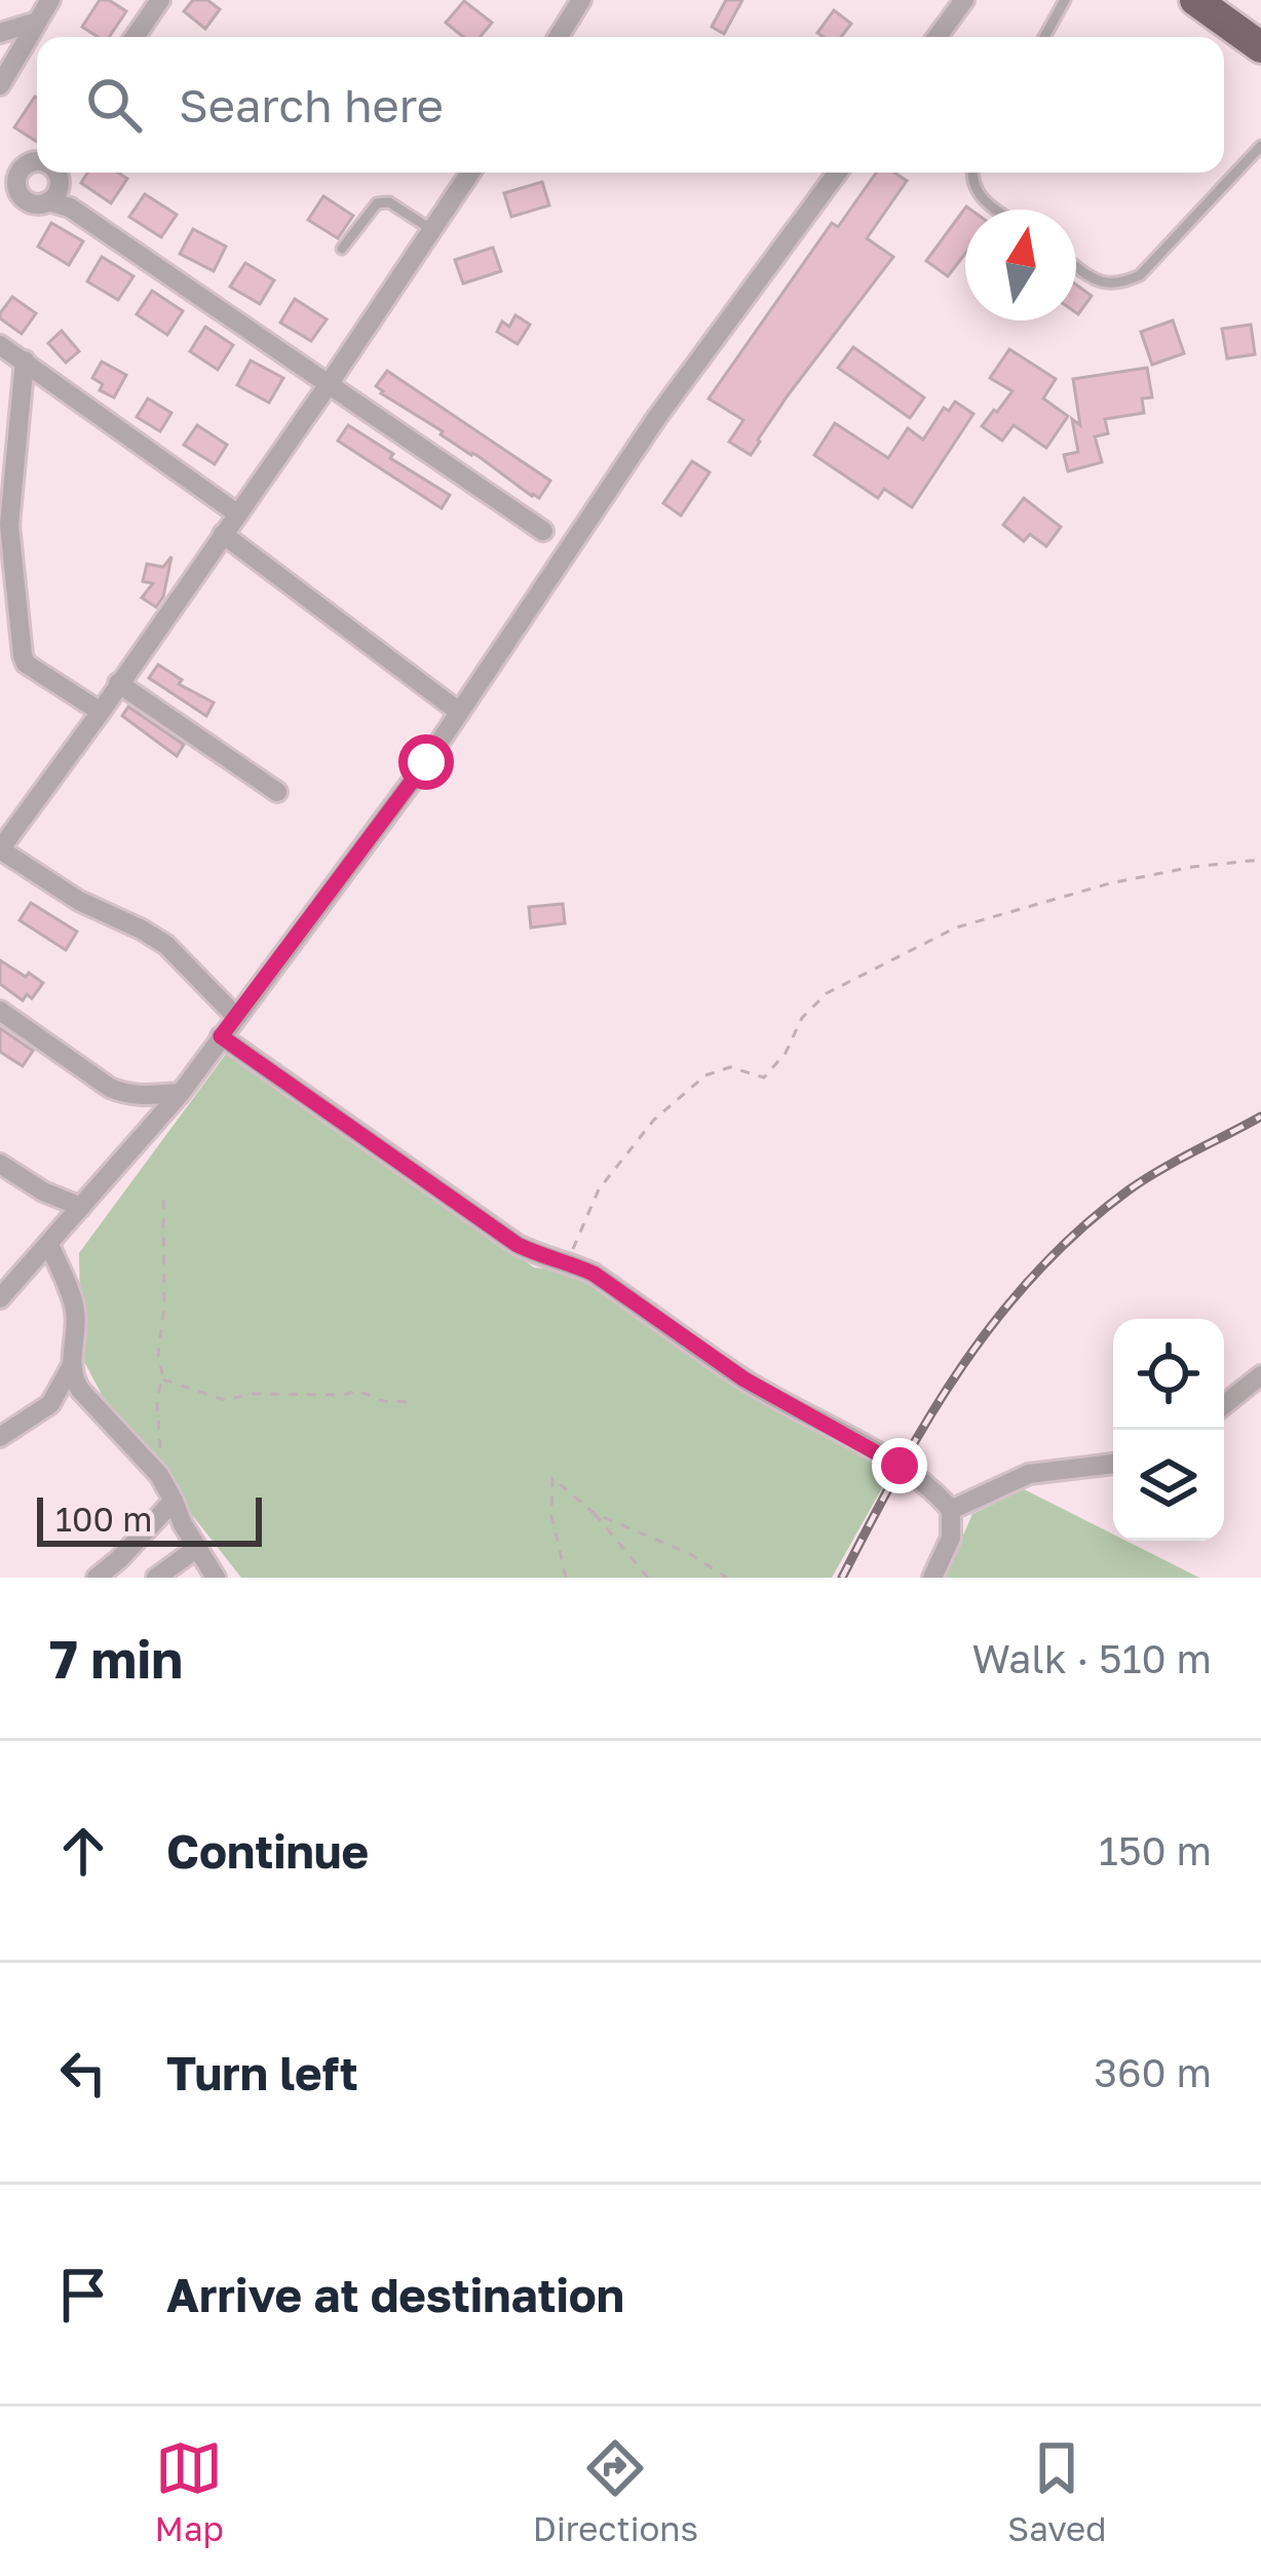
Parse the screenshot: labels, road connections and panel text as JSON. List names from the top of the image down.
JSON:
{
  "scale_bar": "100 m",
  "north": "top",
  "page": {
    "search": "Search here",
    "scale": "100 m",
    "heading": ["7 min", "Walk · 510 m"],
    "list": [
      ["Continue", "150 m"],
      ["Turn left", "360 m"],
      "Arrive at destination"
    ],
    "nav": ["Map", "Directions", "Saved"]
  }
}
